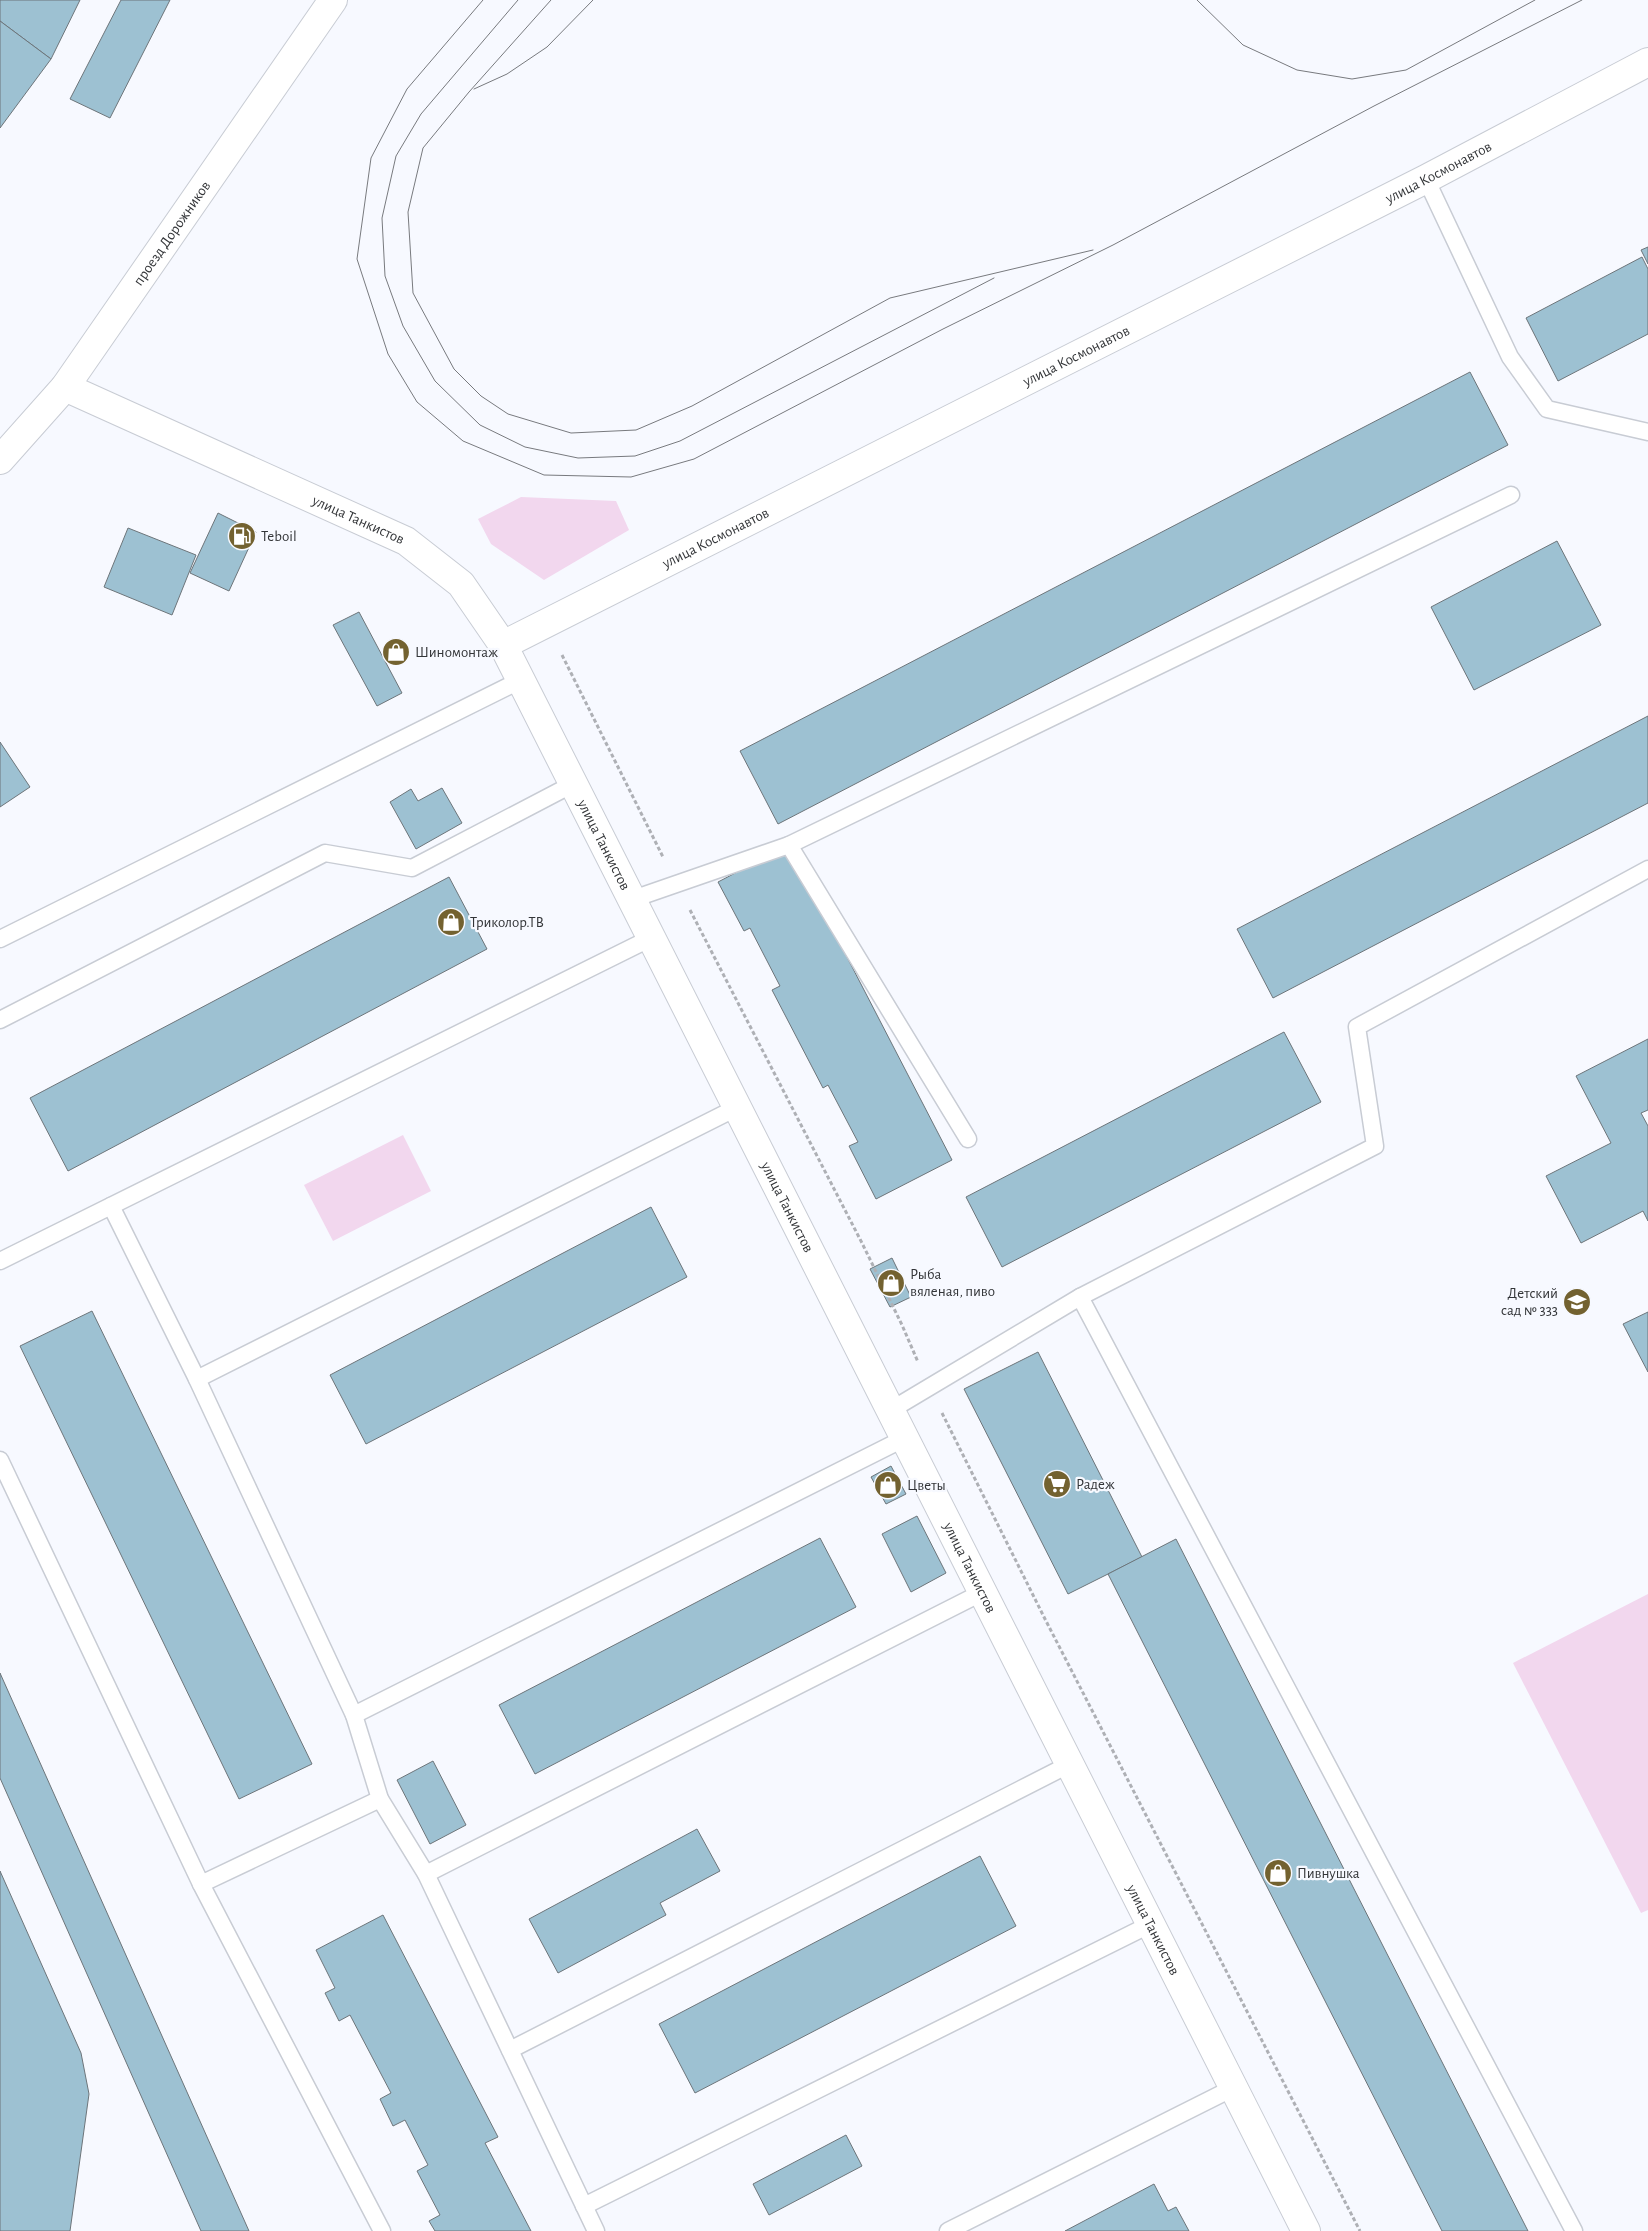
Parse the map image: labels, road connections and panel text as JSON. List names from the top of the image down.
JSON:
{
  "streets": {
    "main road": ["улица Космонавтов", "проезд Дорожников", "улица Танкистов"]
  },
  "crossings": [
    ["улица Космонавтов", "улица Танкистов"],
    ["проезд Дорожников", "улица Танкистов"]
  ],
  "places": {
    "fuel station": ["Teboil"],
    "shop": [
      "Шиномонтаж",
      "Триколор.ТВ",
      "Рыба вяленая, пиво",
      "Цветы",
      "Пивнушка"
    ],
    "school or university": ["Детский сад № 333"],
    "supermarket": ["Радеж"]
  }
}
